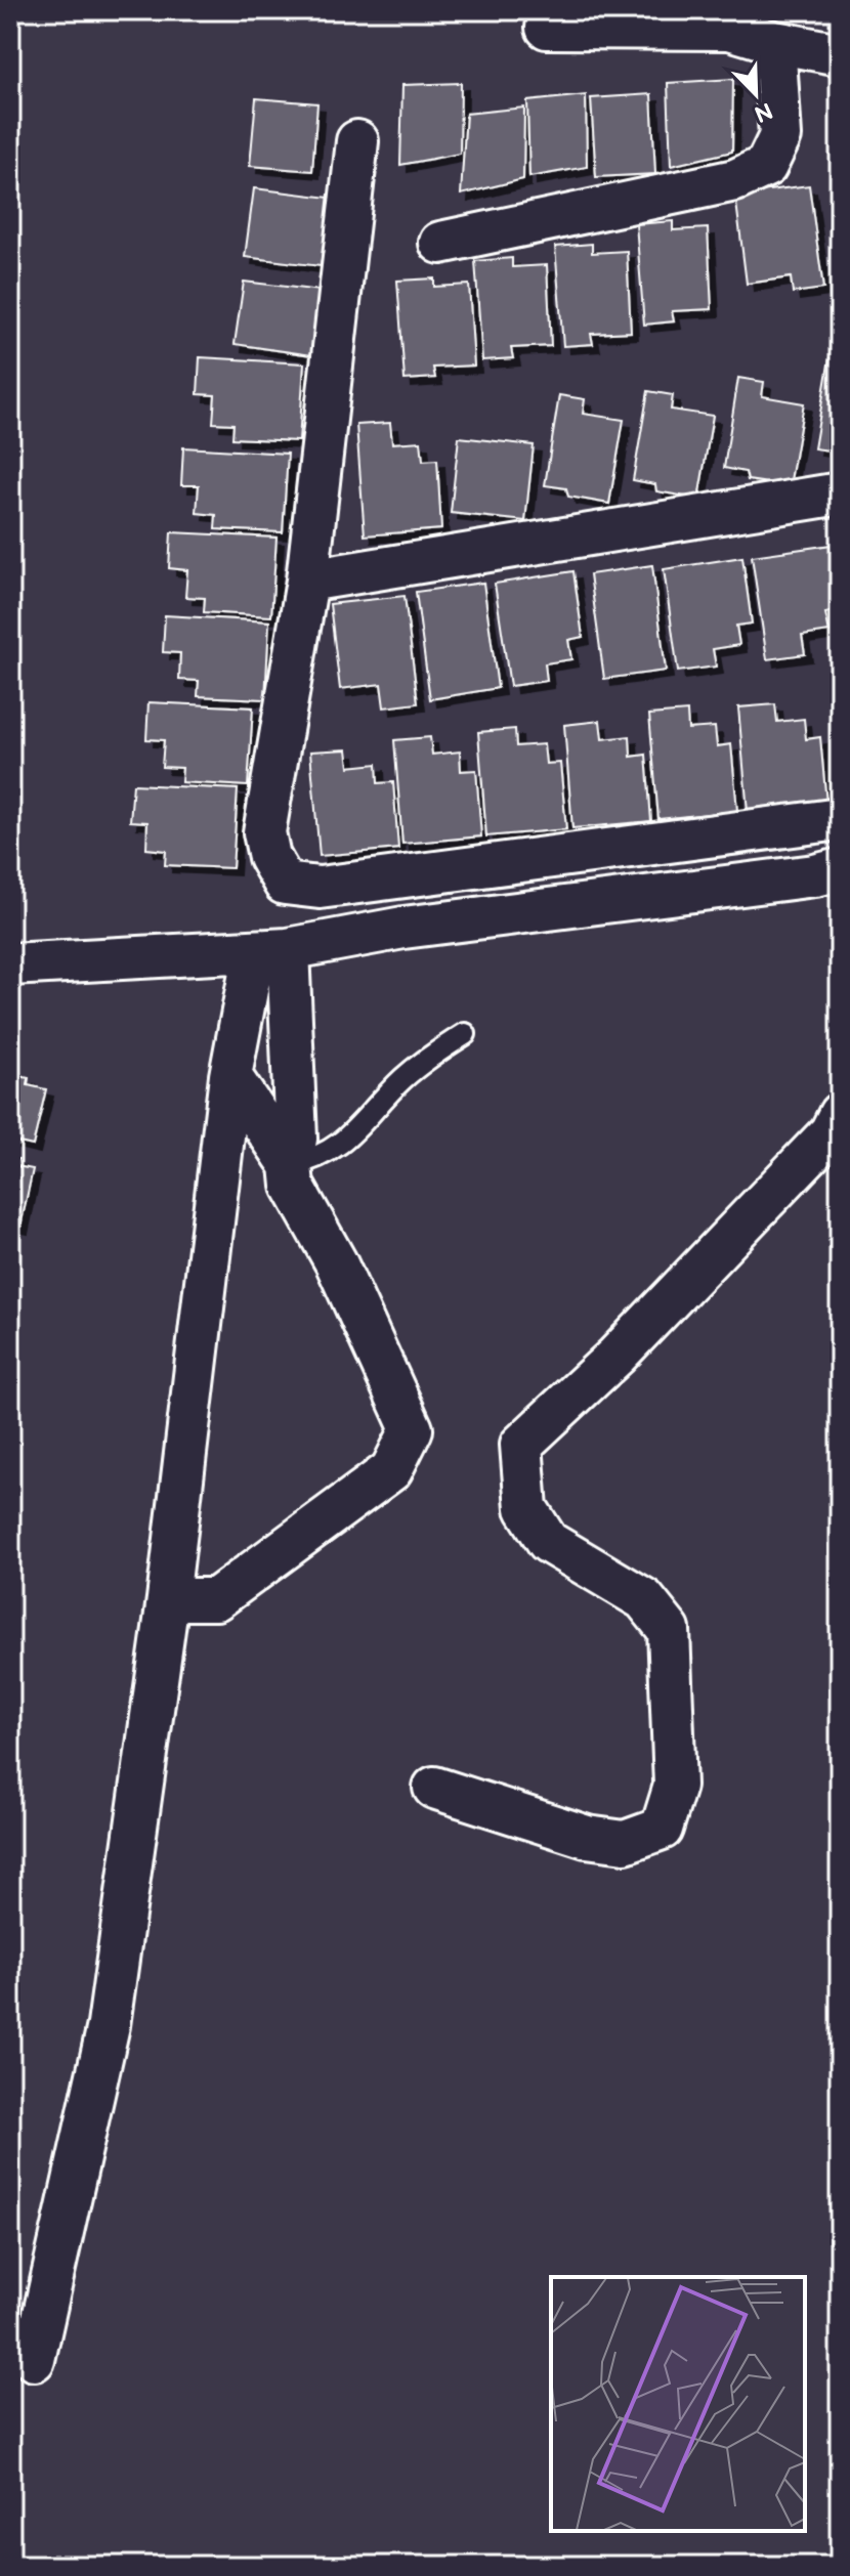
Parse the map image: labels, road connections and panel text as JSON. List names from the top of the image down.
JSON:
{
  "north": "bottom right"
}
